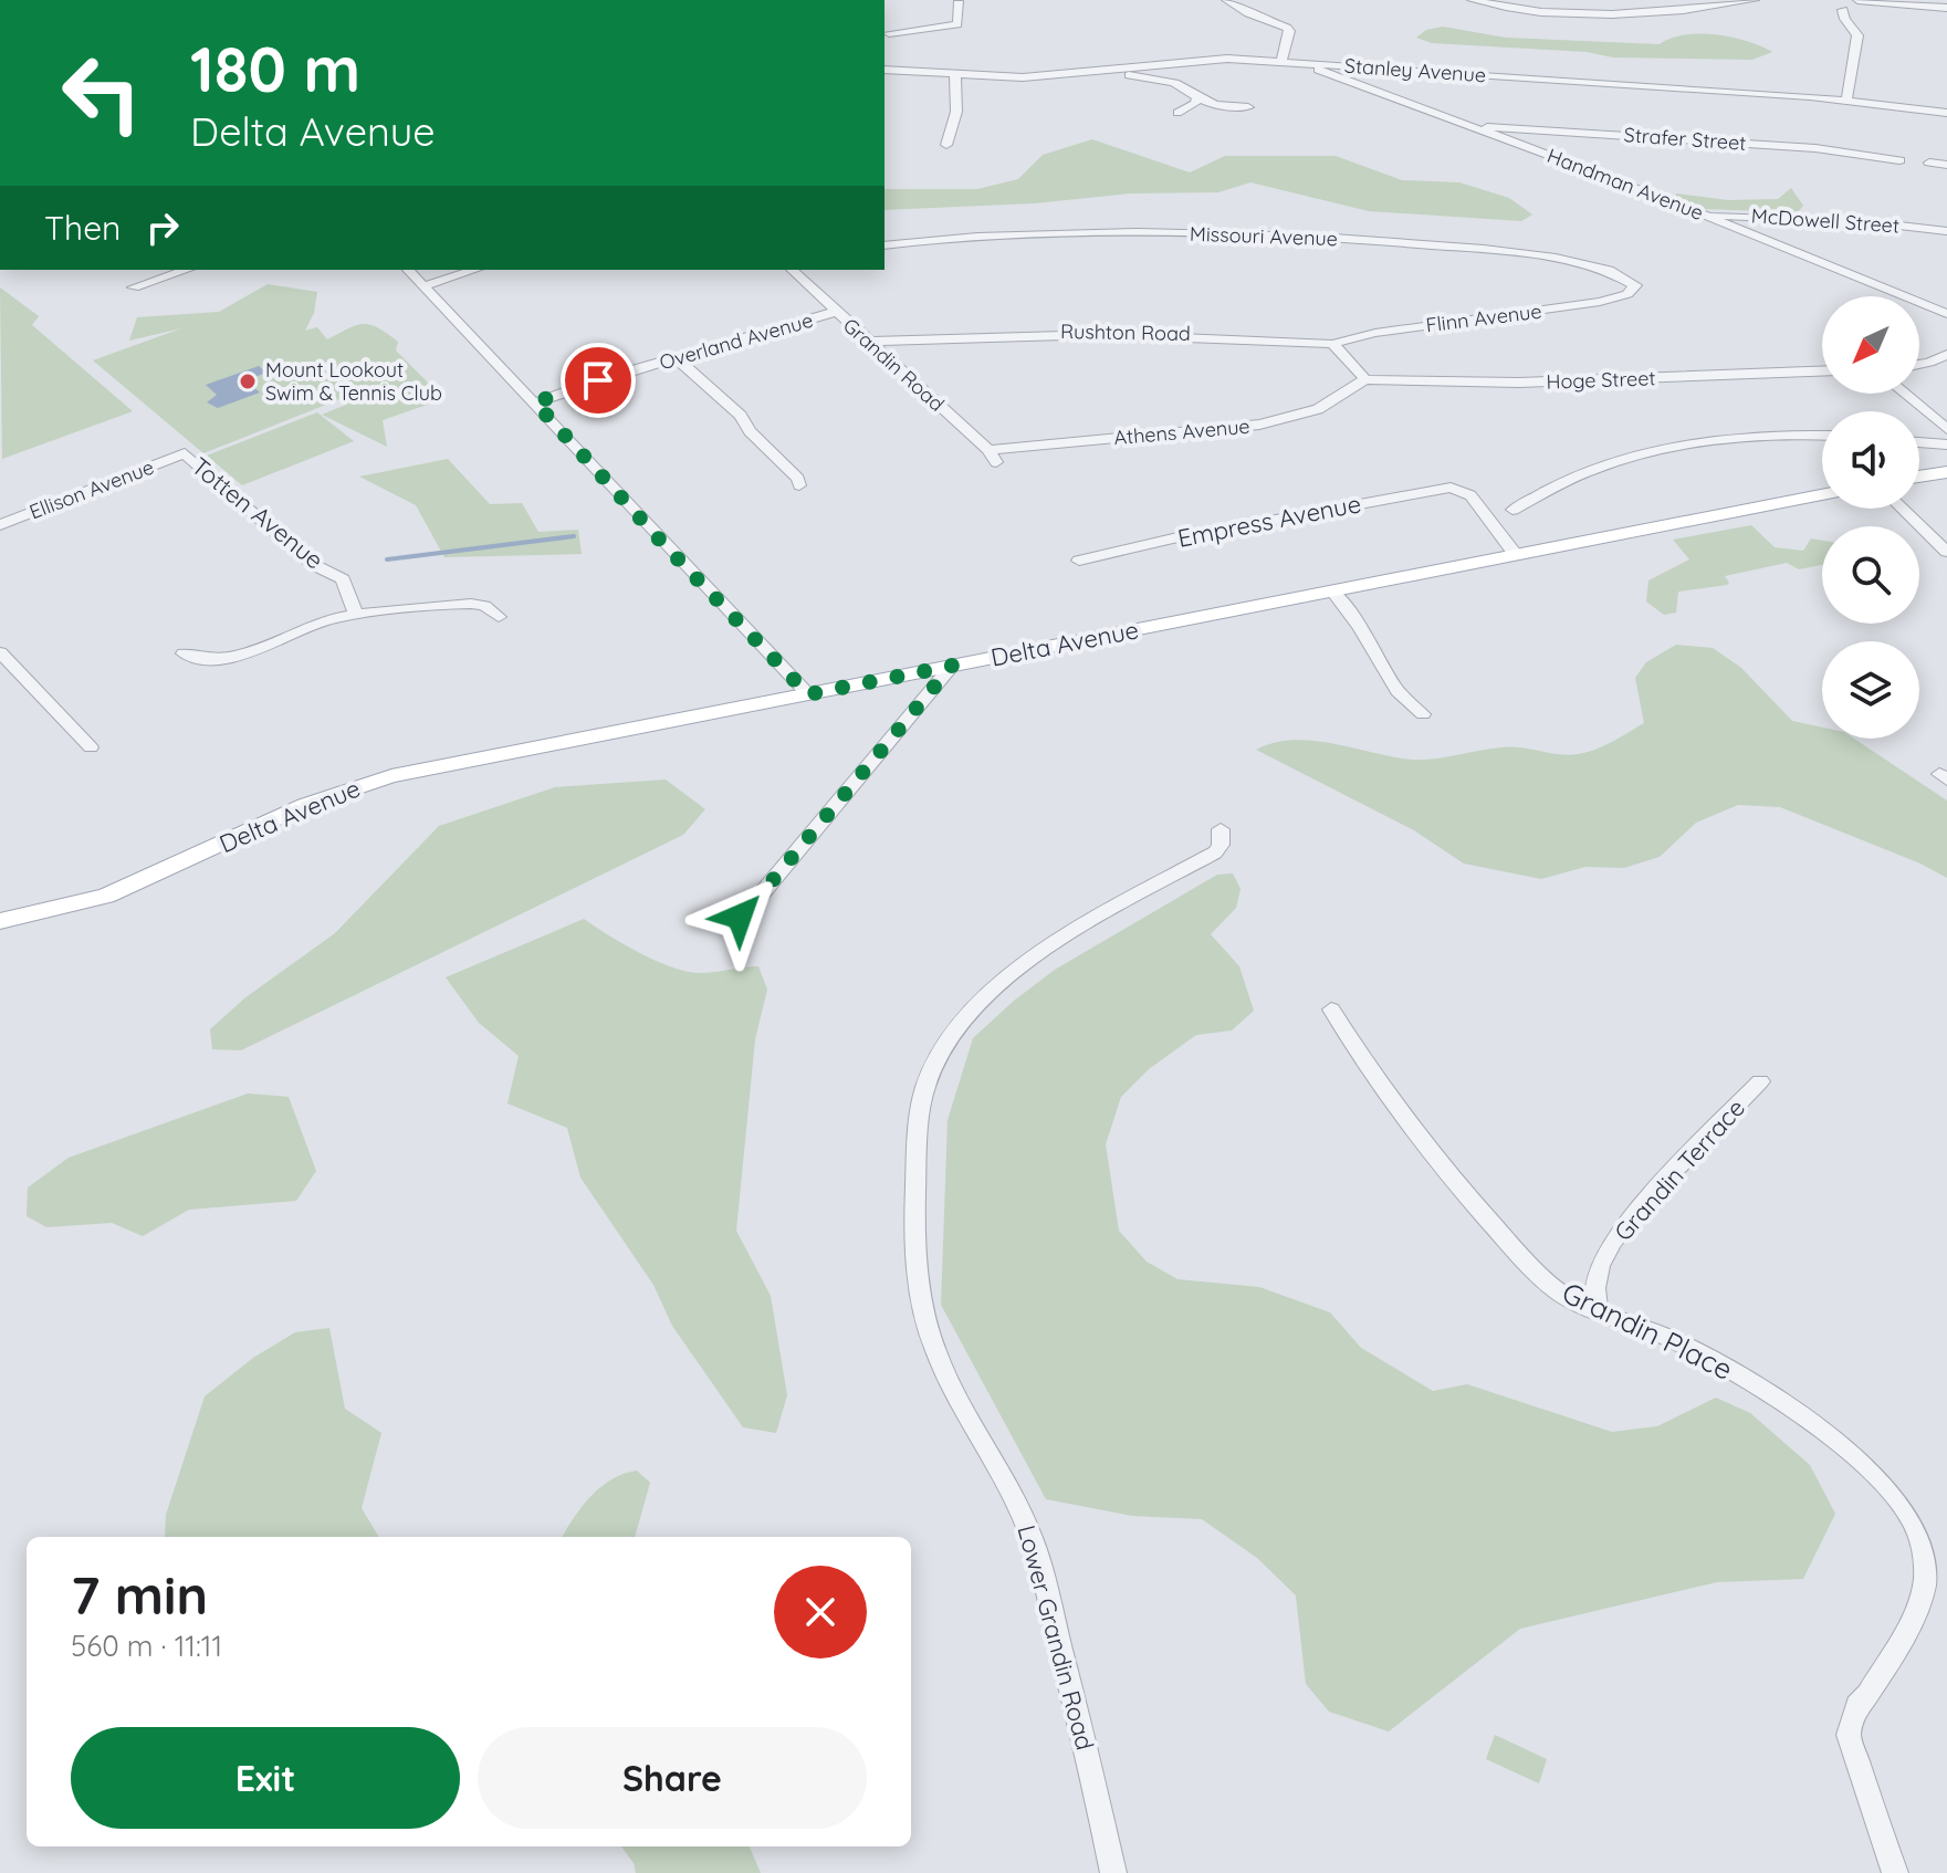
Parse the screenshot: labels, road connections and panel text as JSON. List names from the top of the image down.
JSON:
{
  "streets": {
    "main road": ["Delta Avenue"],
    "street": [
      "Stanley Avenue",
      "Strafer Street",
      "Handman Avenue",
      "McDowell Street",
      "Missouri Avenue",
      "Flinn Avenue",
      "Rushton Road",
      "Overland Avenue",
      "Grandin Road",
      "Hoge Street",
      "Athens Avenue",
      "Ellison Avenue",
      "Totten Avenue",
      "Empress Avenue",
      "Grandin Terrace",
      "Grandin Place",
      "Lower Grandin Road"
    ]
  },
  "crossings": [
    ["Stanley Avenue", "Handman Avenue"],
    ["Strafer Street", "Handman Avenue"],
    ["Handman Avenue", "McDowell Street"],
    ["Missouri Avenue", "Flinn Avenue"],
    ["Flinn Avenue", "Rushton Road"],
    ["Rushton Road", "Grandin Road"],
    ["Overland Avenue", "Grandin Road"],
    ["Grandin Road", "Athens Avenue"],
    ["Hoge Street", "Athens Avenue"],
    ["Ellison Avenue", "Totten Avenue"],
    ["Empress Avenue", "Delta Avenue"],
    ["Grandin Terrace", "Grandin Place"]
  ],
  "places": ["Mount Lookout Swim & Tennis Club"],
  "north": "bottom left",
  "page": {
    "turn": ["180 m", "Delta Avenue"],
    "then": "Then",
    "heading": ["7 min", "560 m · 11:11"],
    "buttons": ["Exit", "Share"]
  }
}
